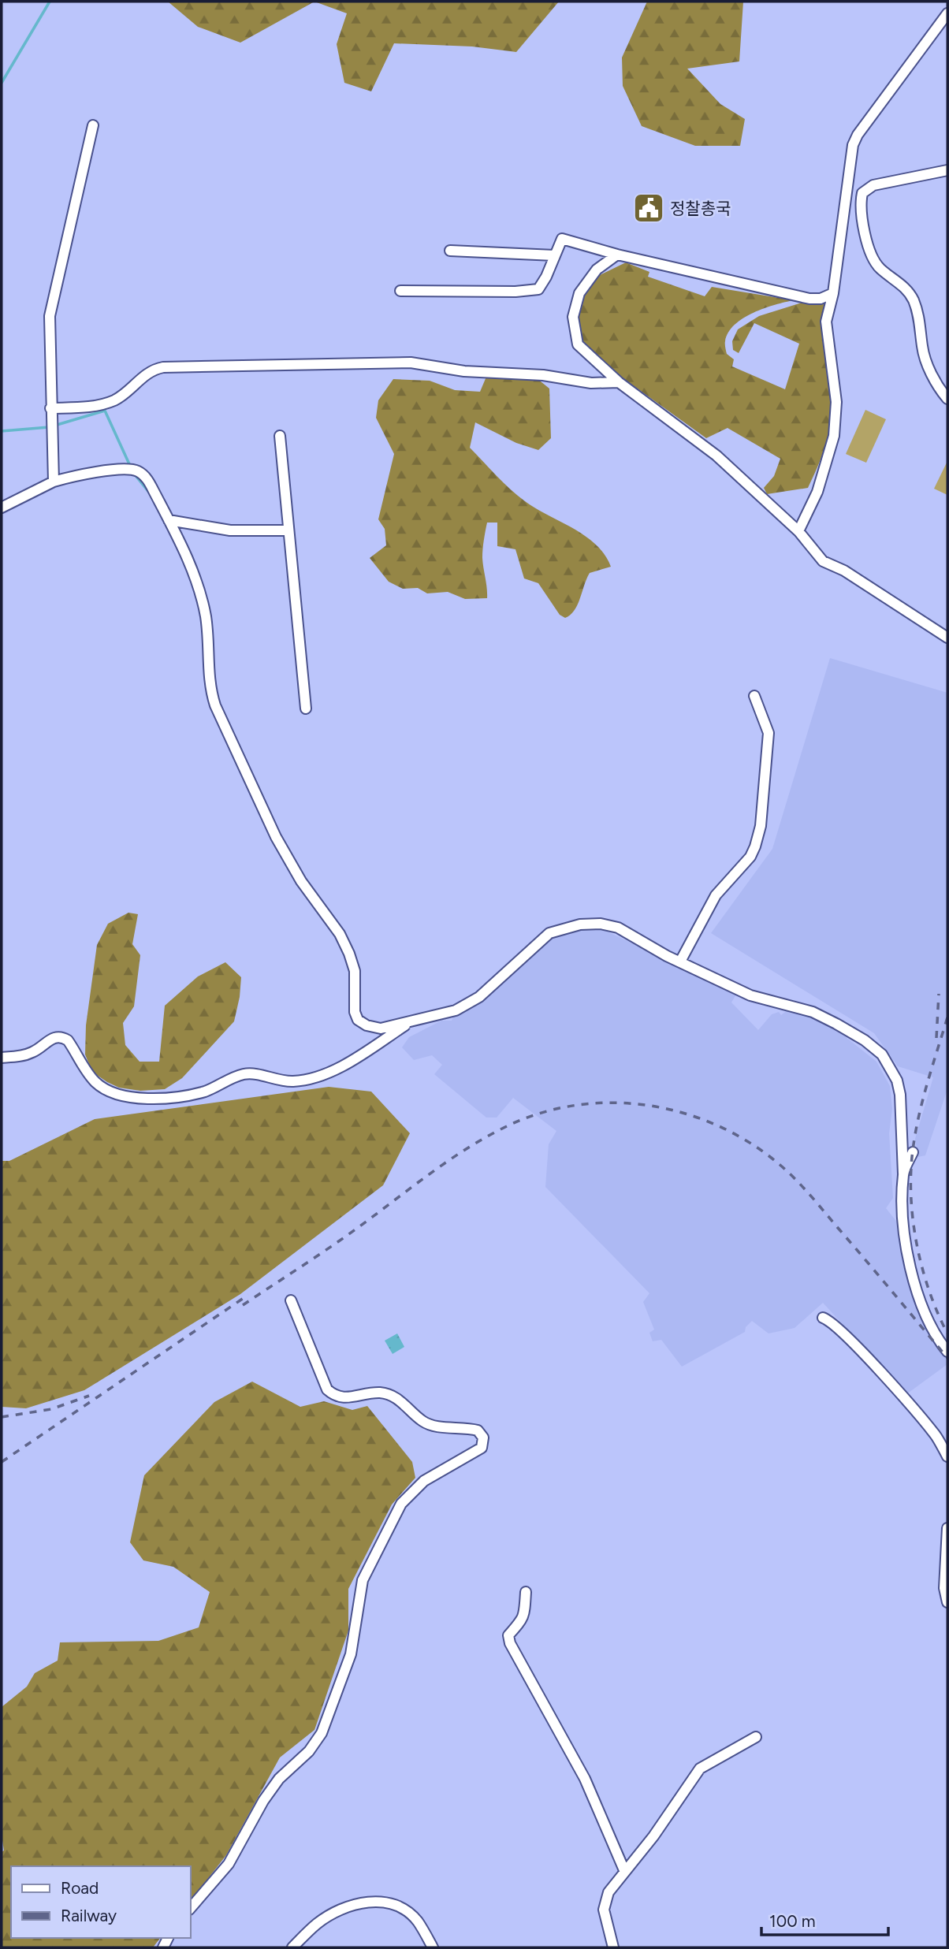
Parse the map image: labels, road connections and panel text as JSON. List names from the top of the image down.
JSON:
{
  "places": {
    "public building": ["정찰총국"]
  },
  "legend": ["Road", "Railway"],
  "scale_bar": "100 m"
}
